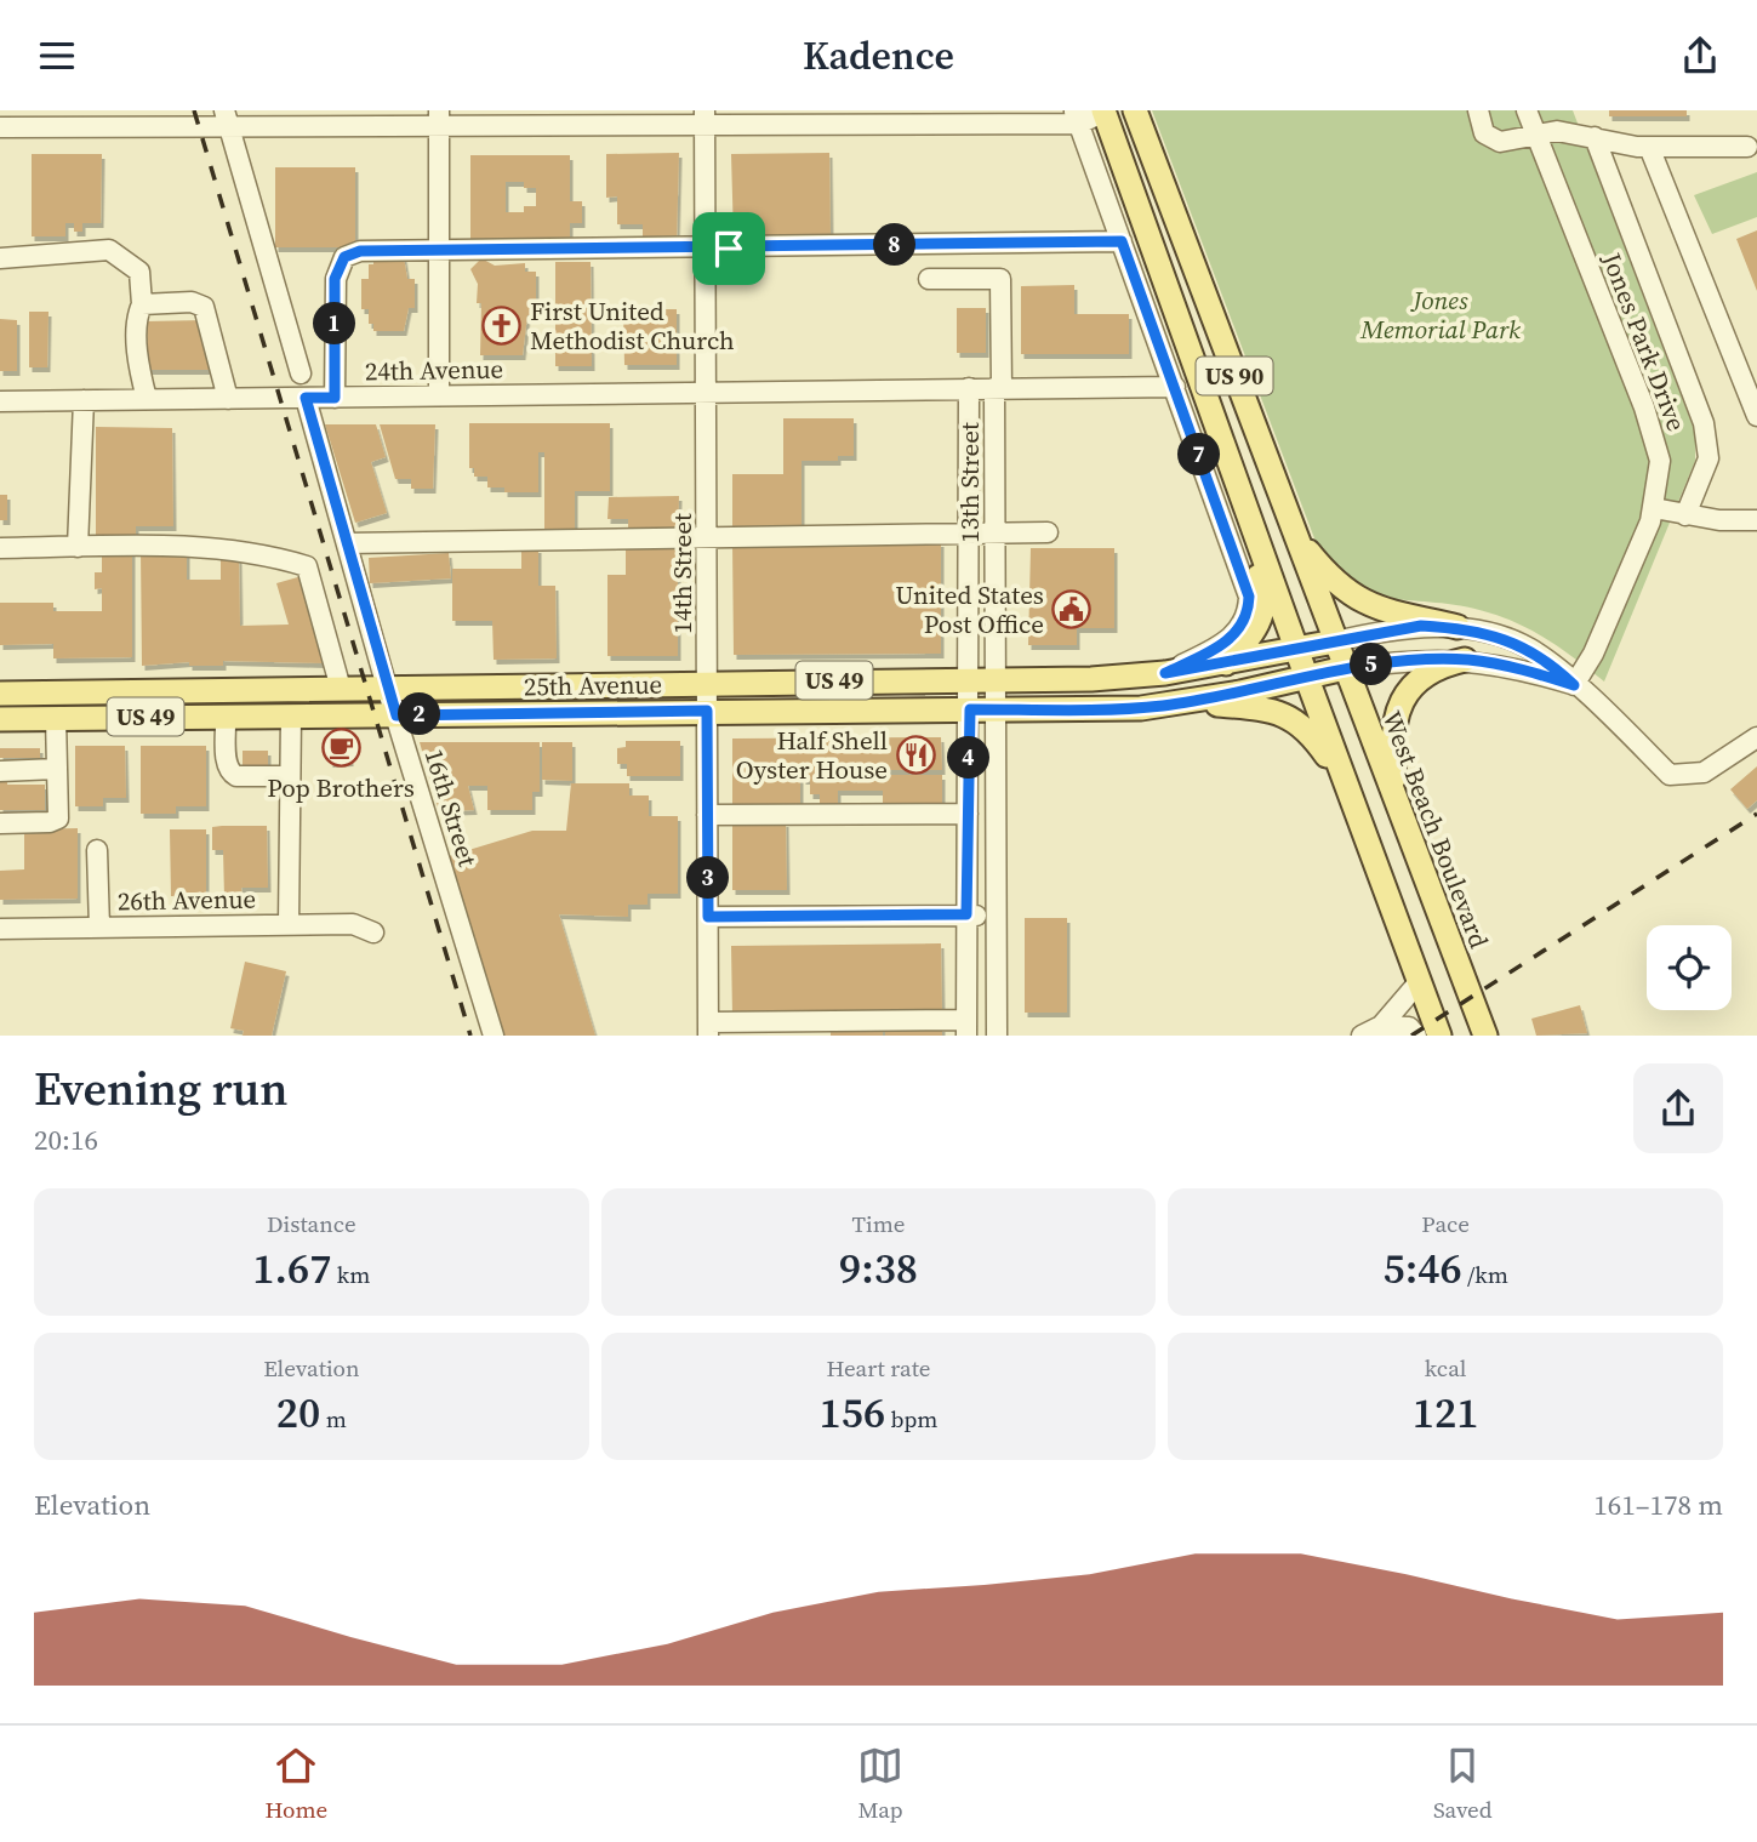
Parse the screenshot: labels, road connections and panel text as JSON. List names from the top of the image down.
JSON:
{
  "streets": {
    "main road": [
      "US 90",
      "US 49",
      "25th Avenue",
      "West Beach Boulevard"
    ],
    "street": [
      "Jones Park Drive",
      "24th Avenue",
      "13th Street",
      "14th Street",
      "16th Street",
      "26th Avenue"
    ]
  },
  "crossings": [
    ["24th Avenue", "13th Street"],
    ["24th Avenue", "14th Street"],
    ["24th Avenue", "16th Street"],
    ["US 90", "US 49"],
    ["US 90", "West Beach Boulevard"],
    ["13th Street", "25th Avenue"],
    ["14th Street", "25th Avenue"],
    ["US 49", "25th Avenue"],
    ["US 49", "West Beach Boulevard"],
    ["25th Avenue", "16th Street"]
  ],
  "parks": ["Jones Memorial Park"],
  "places": {
    "church": ["First United Methodist Church"],
    "public building": ["United States Post Office"],
    "cafe": ["Pop Brothers"],
    "restaurant": ["Half Shell Oyster House"]
  },
  "page": {
    "header": "Kadence",
    "pins": [
      "8",
      "1",
      "7",
      "5",
      "2",
      "4",
      "3"
    ],
    "heading": ["Evening run", "20:16"],
    "stats": [
      ["Distance", "1.67 km"],
      ["Time", "9:38"],
      ["Pace", "5:46 /km"],
      ["Elevation", "20 m"],
      ["Heart rate", "156 bpm"],
      ["kcal", "121"]
    ],
    "chart": ["Elevation", "161–178 m"],
    "tabs": ["Home", "Map", "Saved"]
  }
}
